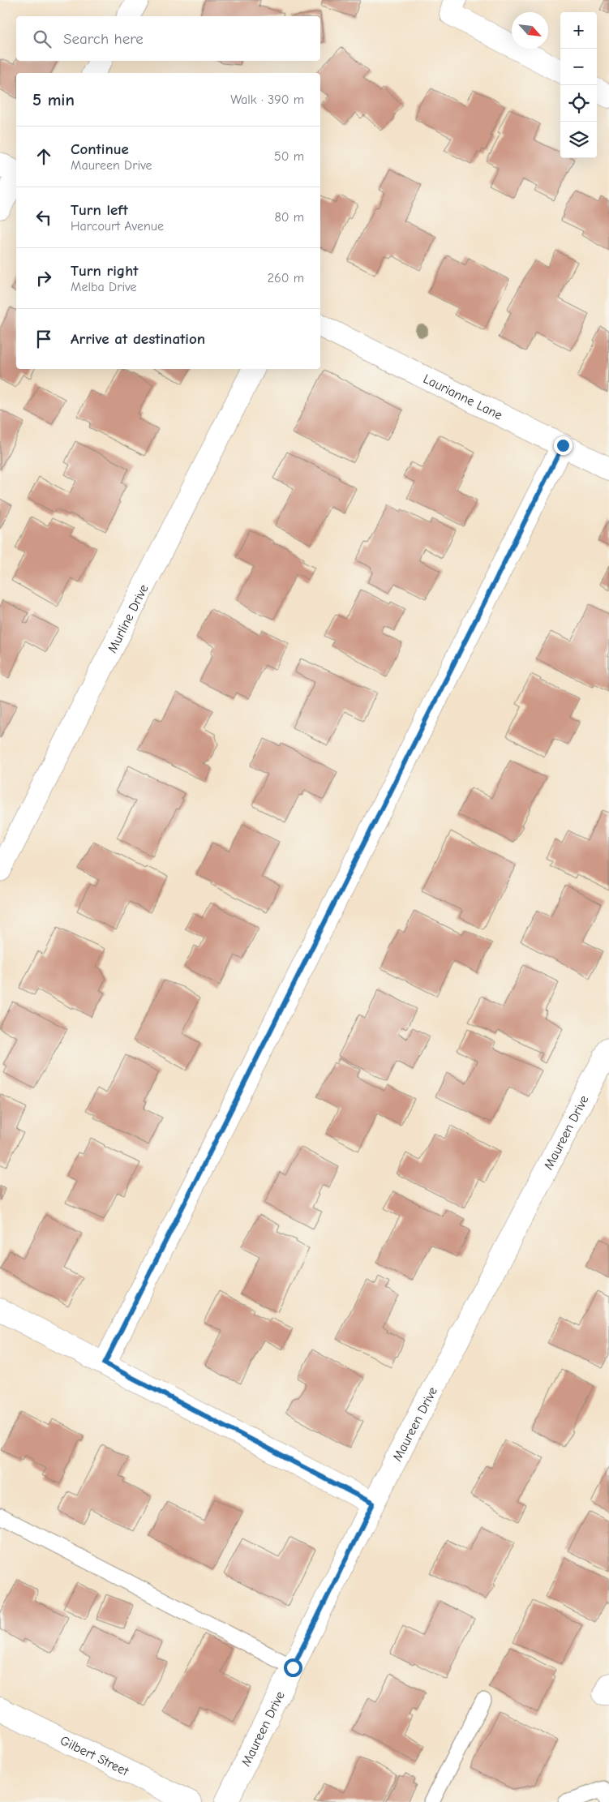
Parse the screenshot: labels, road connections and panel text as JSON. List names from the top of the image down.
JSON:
{
  "streets": {
    "street": [
      "Laurianne Lane",
      "Murline Drive",
      "Maureen Drive",
      "Gilbert Street"
    ]
  },
  "north": "bottom right",
  "page": {
    "map_buttons": ["+", "−"],
    "search": "Search here",
    "heading": ["5 min", "Walk · 390 m"],
    "list": [
      ["Continue", "Maureen Drive", "50 m"],
      ["Turn left", "Harcourt Avenue", "80 m"],
      ["Turn right", "Melba Drive", "260 m"],
      "Arrive at destination"
    ]
  }
}
